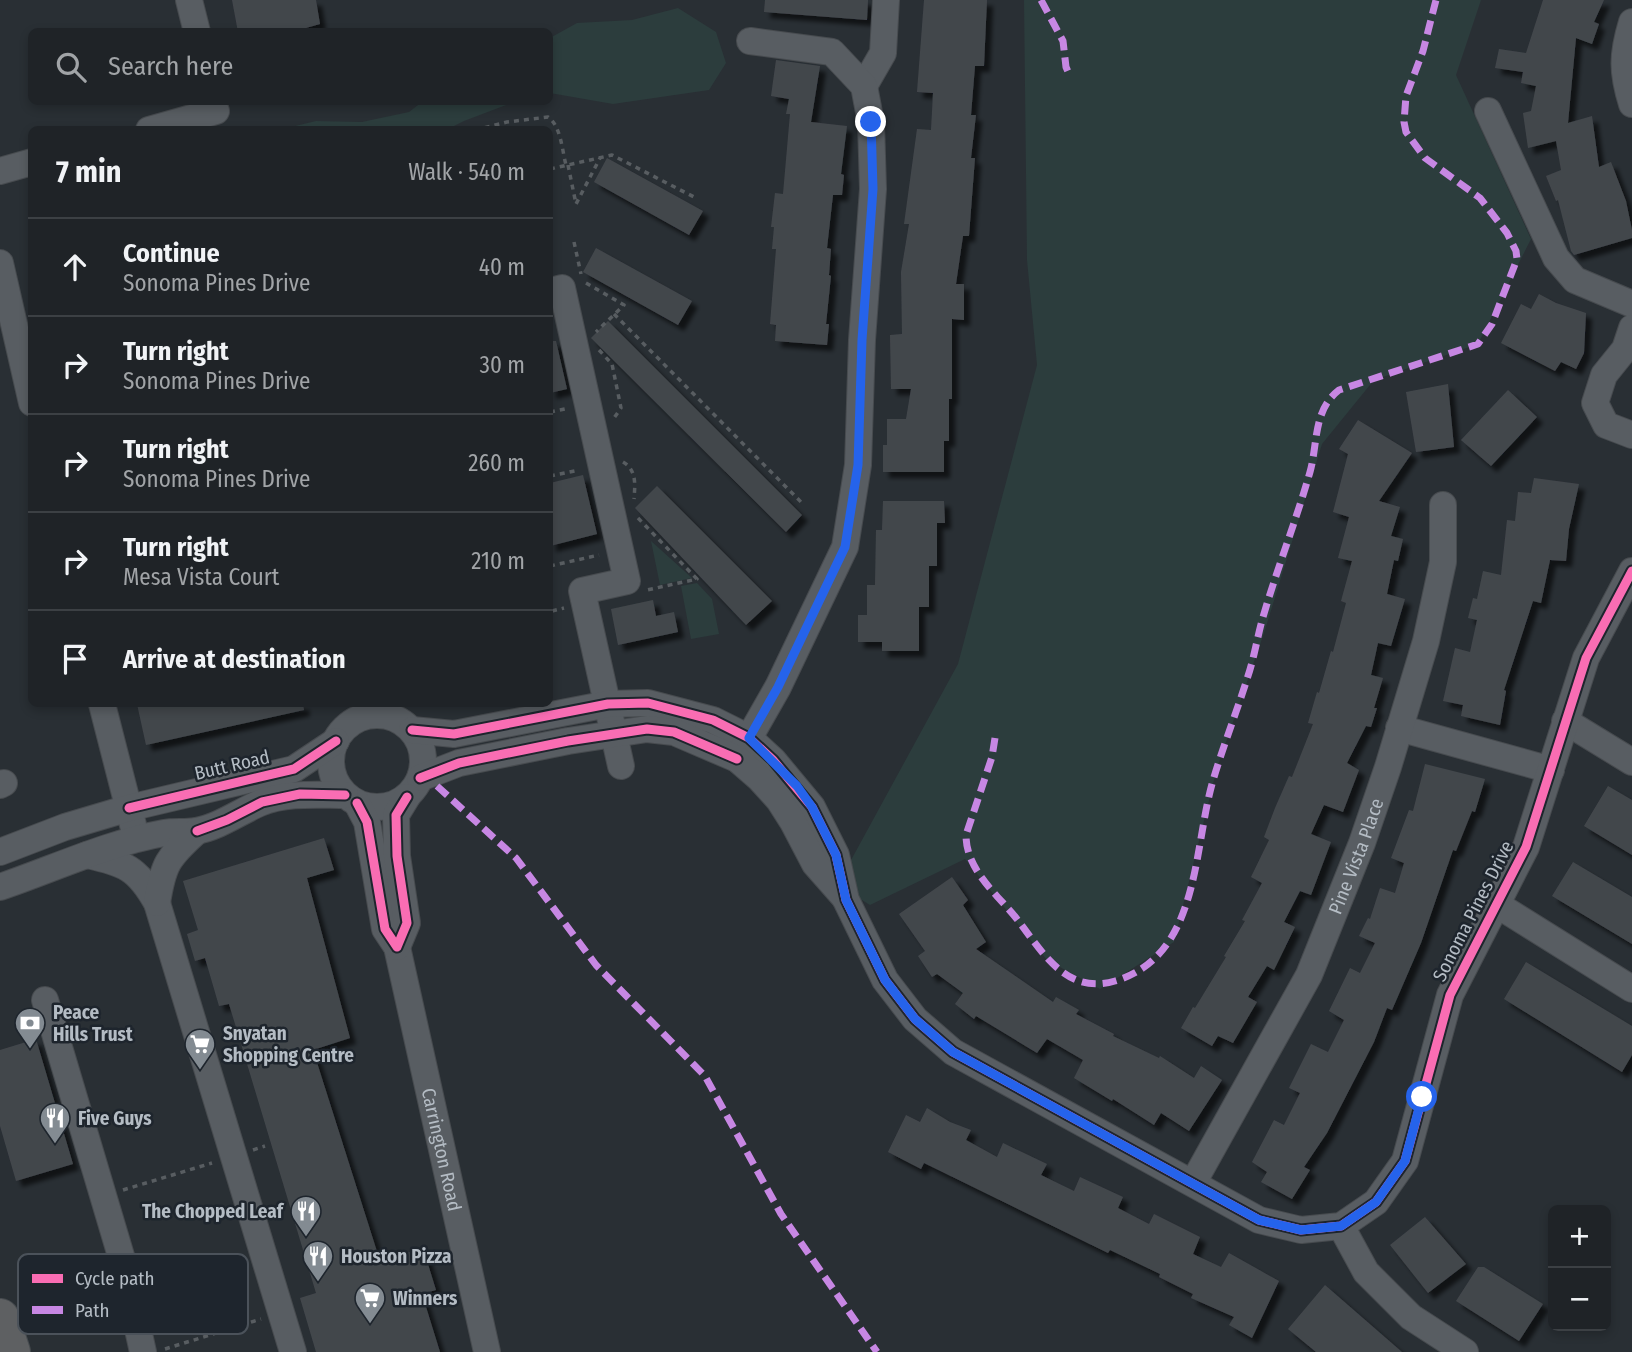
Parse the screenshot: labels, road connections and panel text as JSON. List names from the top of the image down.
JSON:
{
  "streets": {
    "street": [
      "Butt Road",
      "Pine Vista Place",
      "Sonoma Pines Drive",
      "Carrington Road"
    ]
  },
  "crossings": [
    ["Butt Road", "Sonoma Pines Drive"],
    ["Butt Road", "Carrington Road"],
    ["Pine Vista Place", "Sonoma Pines Drive"],
    ["Sonoma Pines Drive", "Carrington Road"]
  ],
  "places": {
    "bank": ["Peace Hills Trust"],
    "supermarket": ["Snyatan Shopping Centre", "Winners"],
    "restaurant": ["Five Guys", "The Chopped Leaf", "Houston Pizza"]
  },
  "legend": ["Cycle path", "Path"],
  "page": {
    "search": "Search here",
    "heading": ["7 min", "Walk · 540 m"],
    "list": [
      ["Continue", "Sonoma Pines Drive", "40 m"],
      ["Turn right", "Sonoma Pines Drive", "30 m"],
      ["Turn right", "Sonoma Pines Drive", "260 m"],
      ["Turn right", "Mesa Vista Court", "210 m"],
      "Arrive at destination"
    ],
    "map_buttons": ["+", "−"]
  }
}
